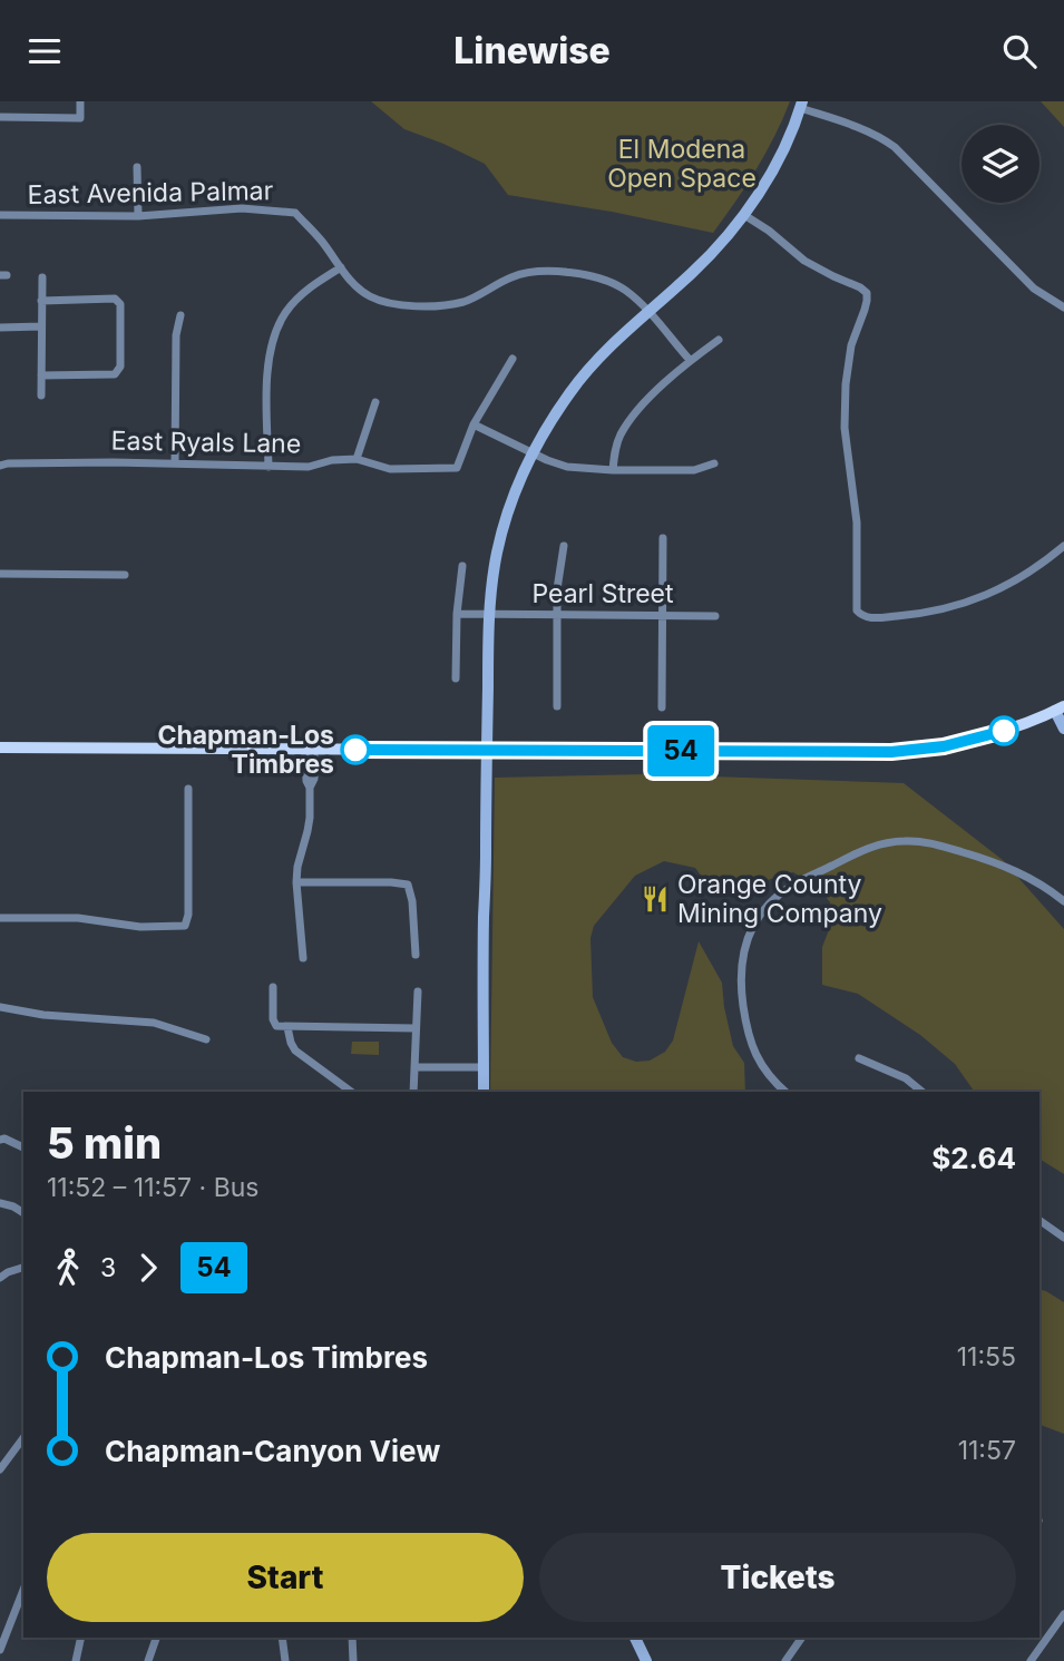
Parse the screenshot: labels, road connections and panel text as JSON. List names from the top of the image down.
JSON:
{
  "streets": {
    "street": ["East Avenida Palmar", "East Ryals Lane", "Pearl Street"]
  },
  "parks": ["El Modena Open Space"],
  "places": {
    "other": ["Chapman-Los Timbres"],
    "restaurant": ["Orange County Mining Company"]
  },
  "lines": ["bus line 54"],
  "page": {
    "header": "Linewise",
    "on_map": "54",
    "heading": ["5 min", "11:52 – 11:57 · Bus", "$2.64"],
    "legs": ["3", "54"],
    "list": [
      {
        "name": "Chapman-Los Timbres",
        "value": "11:55"
      },
      {
        "name": "Chapman-Canyon View",
        "value": "11:57"
      }
    ],
    "buttons": ["Start", "Tickets"]
  }
}
